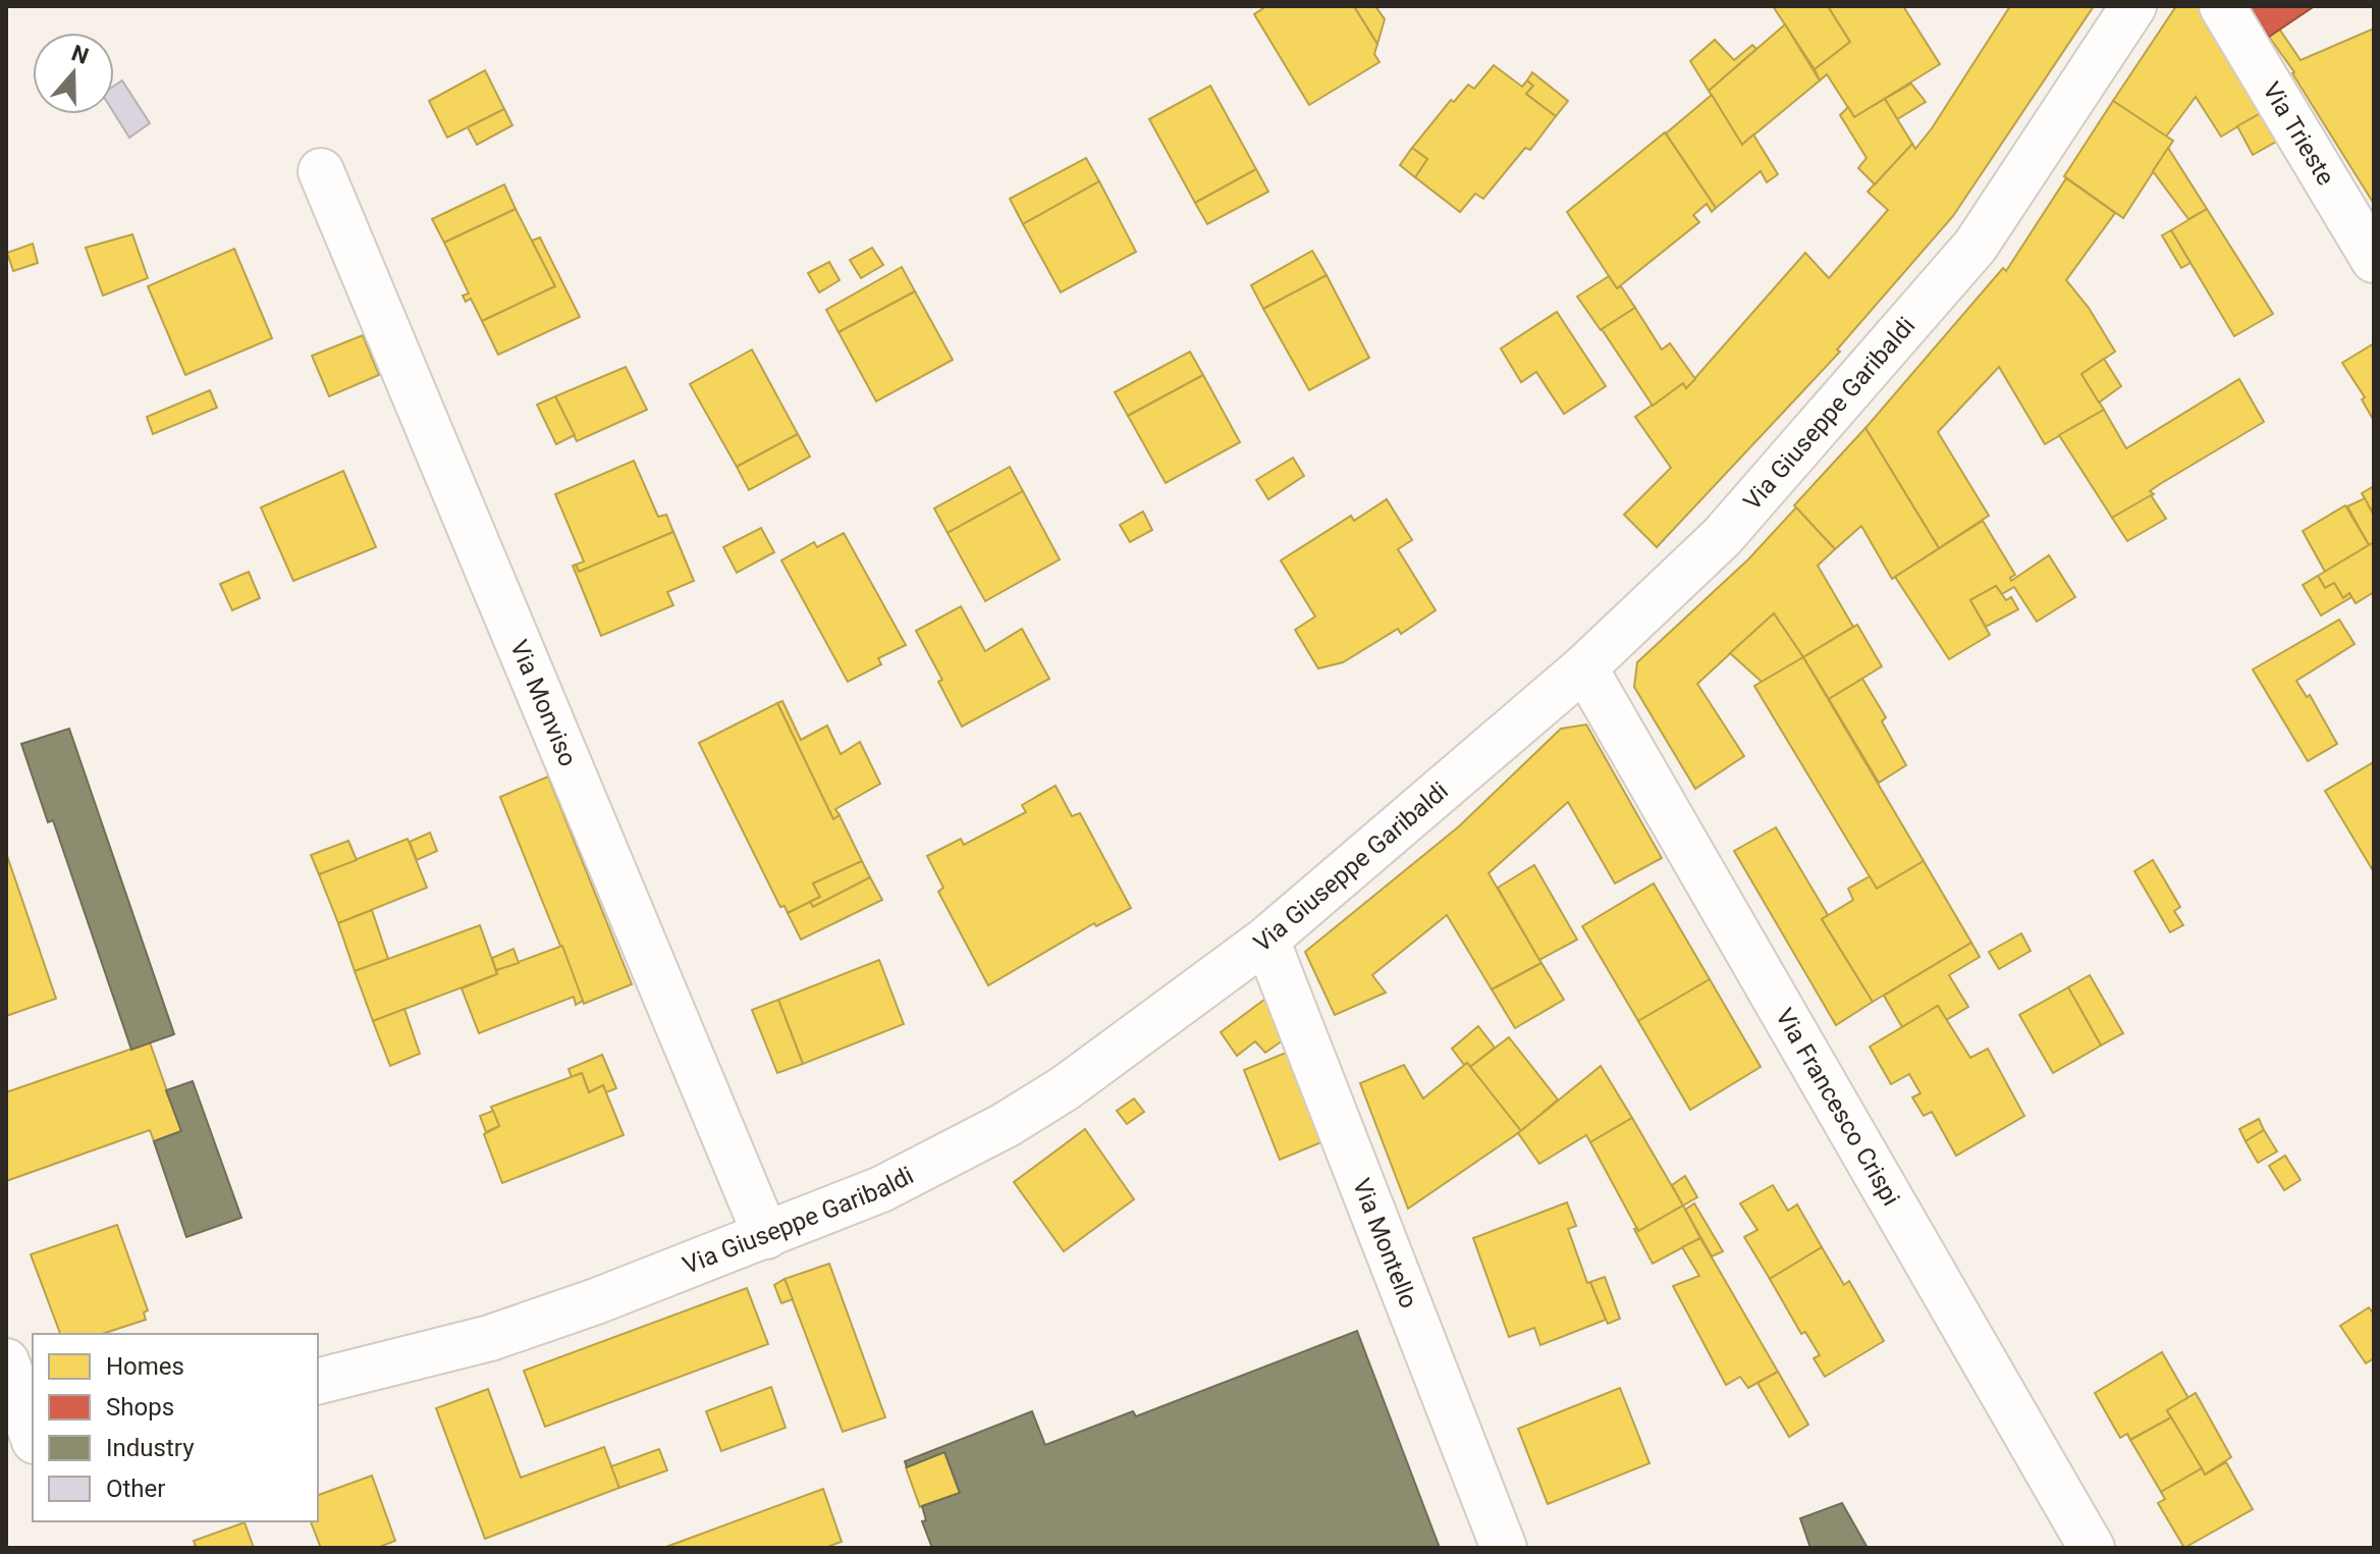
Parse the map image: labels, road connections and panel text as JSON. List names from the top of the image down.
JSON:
{
  "streets": {
    "street": [
      "Via Trieste",
      "Via Giuseppe Garibaldi",
      "Via Monviso",
      "Via Francesco Crispi",
      "Via Montello"
    ]
  },
  "crossings": [
    ["Via Giuseppe Garibaldi", "Via Monviso"],
    ["Via Giuseppe Garibaldi", "Via Francesco Crispi"],
    ["Via Giuseppe Garibaldi", "Via Montello"]
  ],
  "legend": [
    "Homes",
    "Shops",
    "Industry",
    "Other"
  ],
  "north": "top"
}
